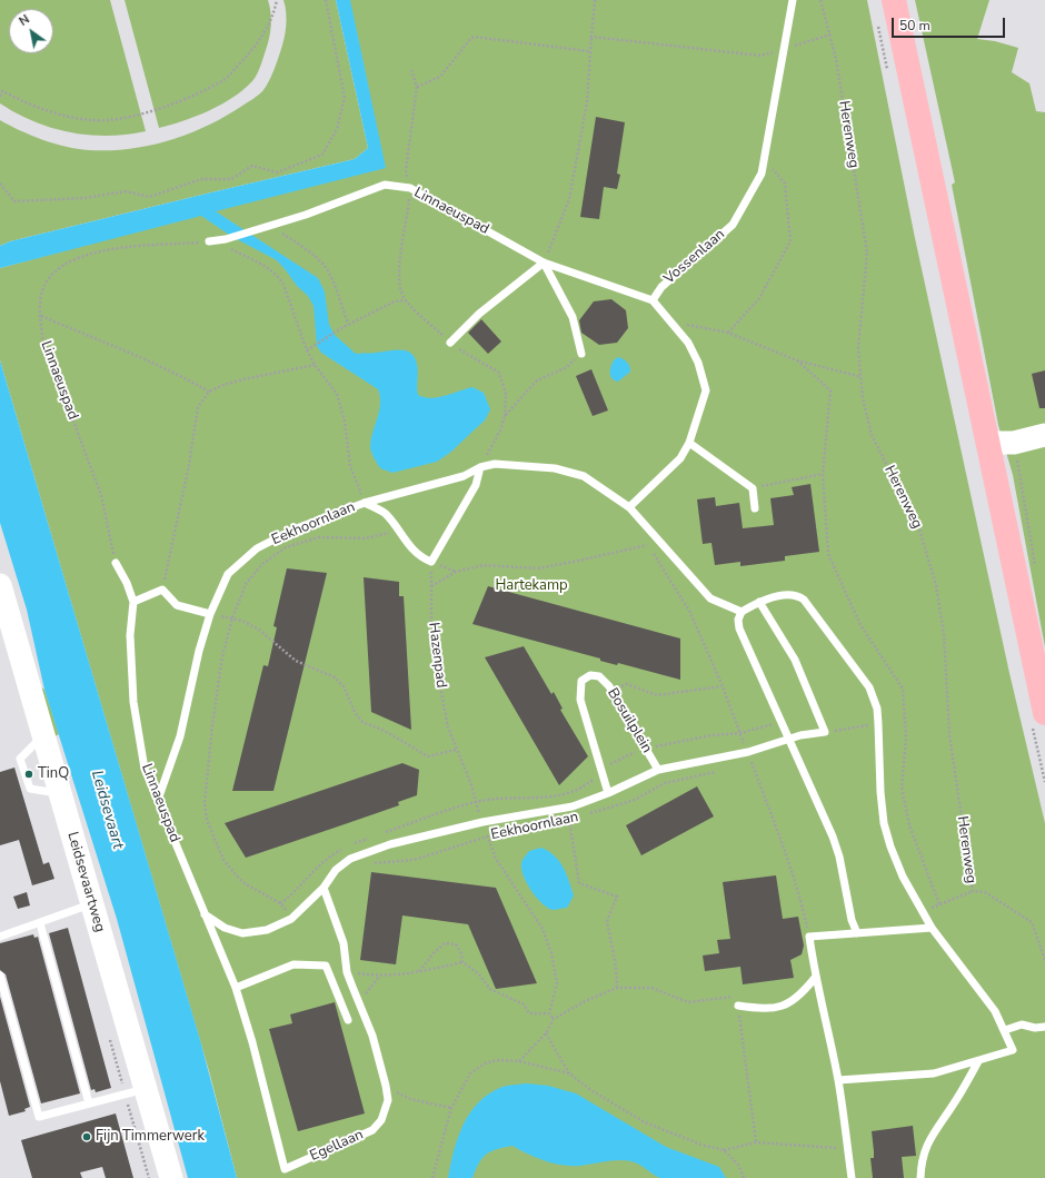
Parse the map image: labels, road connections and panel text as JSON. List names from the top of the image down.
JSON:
{
  "streets": {
    "street": ["Leidsevaartweg"],
    "lane": [
      "Linnaeuspad",
      "Vossenlaan",
      "Eekhoornlaan",
      "Bosuilplein",
      "Egellaan"
    ],
    "path": ["Herenweg", "Hazenpad"]
  },
  "crossings": [
    ["Linnaeuspad", "Vossenlaan"],
    ["Linnaeuspad", "Eekhoornlaan"],
    ["Linnaeuspad", "Egellaan"],
    ["Eekhoornlaan", "Hazenpad"],
    ["Eekhoornlaan", "Bosuilplein"],
    ["Eekhoornlaan", "Egellaan"]
  ],
  "water": ["Leidsevaart"],
  "parks": ["Hartekamp"],
  "places": ["TinQ", "Fijn Timmerwerk"],
  "scale_bar": "50 m",
  "north": "top left"
}
